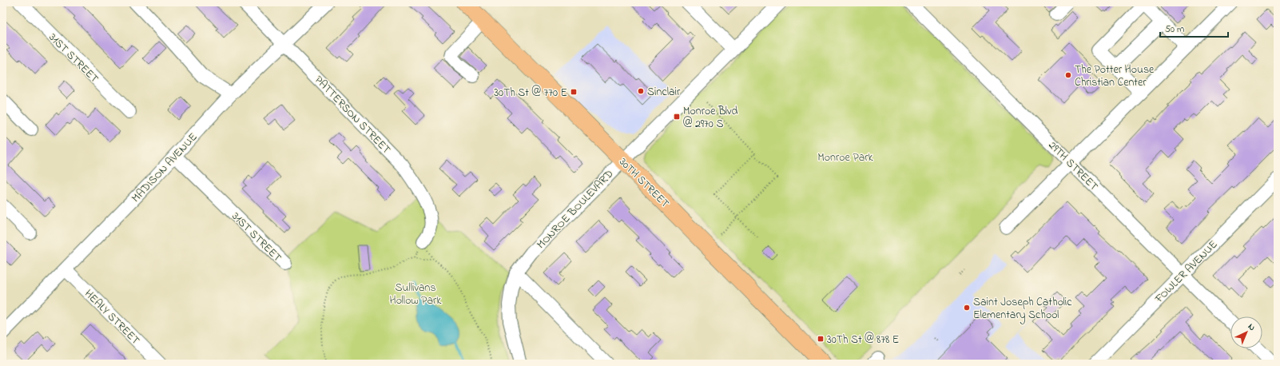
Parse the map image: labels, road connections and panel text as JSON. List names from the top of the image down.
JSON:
{
  "streets": {
    "main road": ["30TH STREET"],
    "street": [
      "31ST STREET",
      "PATTERSON STREET",
      "29TH STREET",
      "MADISON AVENUE",
      "MONROE BOULEVARD",
      "FOWLER AVENUE",
      "HEALY STREET"
    ]
  },
  "crossings": [
    ["31ST STREET", "MADISON AVENUE"],
    ["PATTERSON STREET", "MADISON AVENUE"],
    ["29TH STREET", "FOWLER AVENUE"],
    ["MADISON AVENUE", "HEALY STREET"],
    ["30TH STREET", "MONROE BOULEVARD"]
  ],
  "parks": ["Monroe Park", "Sullivans Hollow Park"],
  "places": {
    "other": ["The Potter House Christian Center", "Sinclair", "Saint Joseph Catholic Elementary School"],
    "transit": ["30Th St @ 770 E", "Monroe Blvd @ 2970 S", "30Th St @ 878 E"]
  },
  "scale_bar": "50 m",
  "north": "top right"
}
